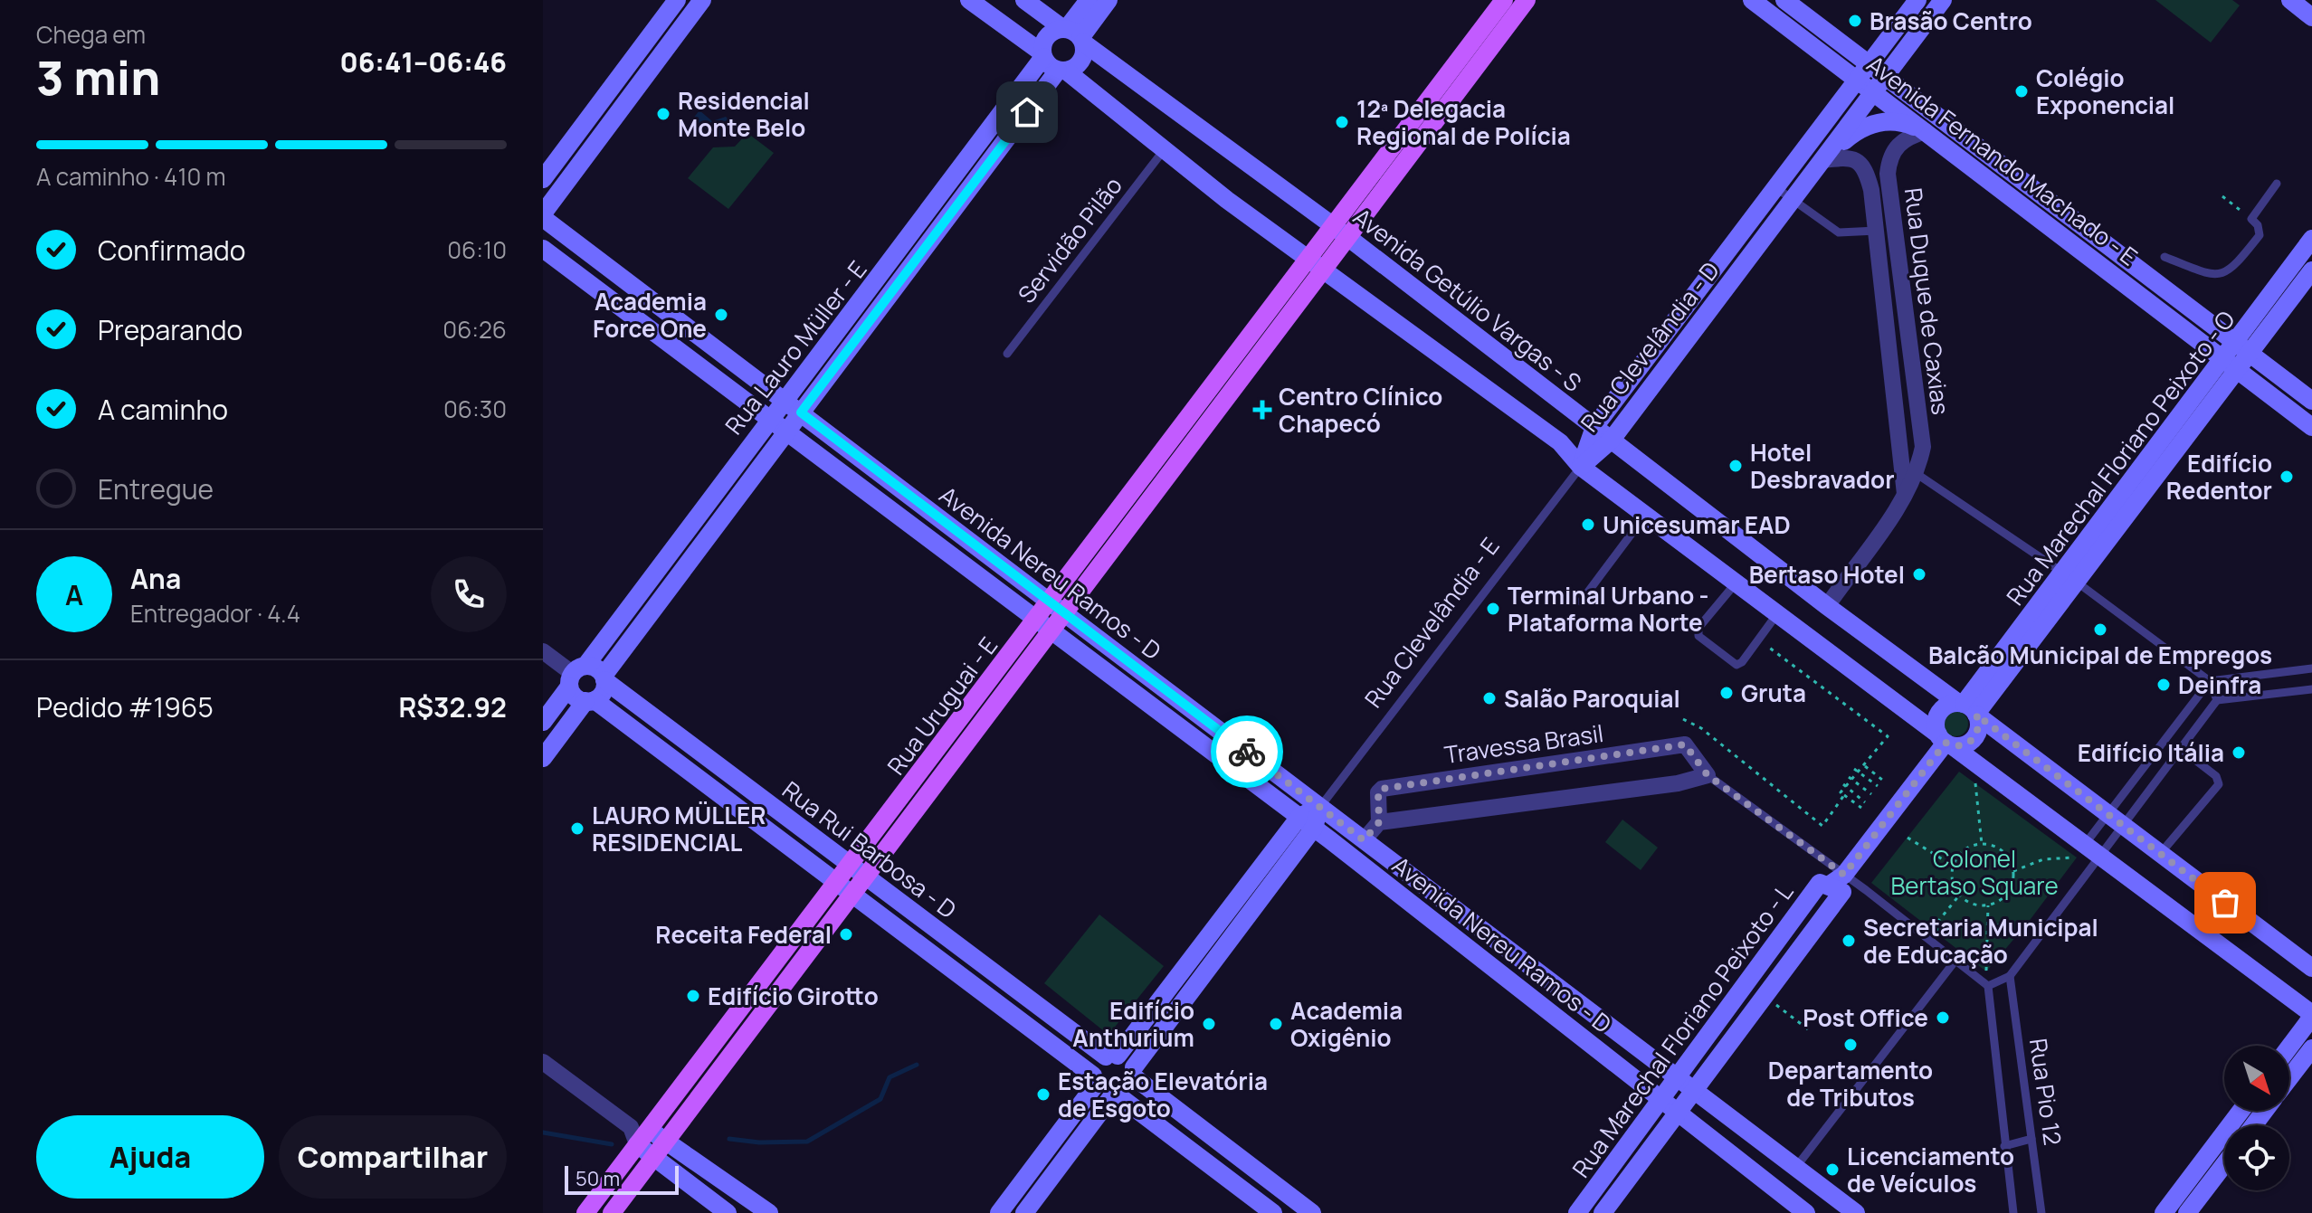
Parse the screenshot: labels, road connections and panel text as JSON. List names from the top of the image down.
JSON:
{
  "streets": {
    "main road": ["Rua Uruguai - E"],
    "street": [
      "Avenida Fernando Machado - E",
      "Avenida Getúlio Vargas - S",
      "Rua Duque de Caxias",
      "Rua Clevelândia - D",
      "Rua Lauro Müller - E",
      "Rua Marechal Floriano Peixoto - O",
      "Avenida Nereu Ramos - D",
      "Rua Clevelândia - E",
      "Travessa Brasil",
      "Rua Rui Barbosa - D",
      "Rua Marechal Floriano Peixoto - L"
    ],
    "lane": ["Servidão Pilão", "Rua Pio 12"]
  },
  "crossings": [
    ["Avenida Fernando Machado - E", "Rua Duque de Caxias"],
    ["Avenida Fernando Machado - E", "Rua Clevelândia - D"],
    ["Avenida Fernando Machado - E", "Rua Marechal Floriano Peixoto - O"],
    ["Avenida Getúlio Vargas - S", "Rua Duque de Caxias"],
    ["Avenida Getúlio Vargas - S", "Rua Clevelândia - D"],
    ["Avenida Getúlio Vargas - S", "Rua Lauro Müller - E"],
    ["Avenida Getúlio Vargas - S", "Rua Marechal Floriano Peixoto - O"],
    ["Avenida Getúlio Vargas - S", "Rua Uruguai - E"],
    ["Avenida Getúlio Vargas - S", "Rua Marechal Floriano Peixoto - L"],
    ["Rua Duque de Caxias", "Rua Clevelândia - D"],
    ["Rua Clevelândia - D", "Rua Clevelândia - E"],
    ["Rua Lauro Müller - E", "Avenida Nereu Ramos - D"],
    ["Rua Lauro Müller - E", "Rua Rui Barbosa - D"],
    ["Rua Marechal Floriano Peixoto - O", "Rua Marechal Floriano Peixoto - L"],
    ["Avenida Nereu Ramos - D", "Rua Clevelândia - E"],
    ["Avenida Nereu Ramos - D", "Rua Uruguai - E"],
    ["Avenida Nereu Ramos - D", "Rua Marechal Floriano Peixoto - L"],
    ["Rua Clevelândia - E", "Rua Rui Barbosa - D"],
    ["Rua Uruguai - E", "Rua Rui Barbosa - D"]
  ],
  "parks": ["Colonel Bertaso Square"],
  "places": {
    "other": [
      "Brasão Centro",
      "Colégio Exponencial",
      "Residencial Monte Belo",
      "12ª Delegacia Regional de Polícia",
      "Academia Force One",
      "Hotel Desbravador",
      "Edifício Redentor",
      "Unicesumar EAD",
      "Bertaso Hotel",
      "Terminal Urbano - Plataforma Norte",
      "Balcão Municipal de Empregos",
      "Deinfra",
      "Gruta",
      "Salão Paroquial",
      "Edifício Itália",
      "LAURO MÜLLER RESIDENCIAL",
      "Receita Federal",
      "Secretaria Municipal de Educação",
      "Edifício Girotto",
      "Post Office",
      "Edifício Anthurium",
      "Academia Oxigênio",
      "Departamento de Tributos",
      "Estação Elevatória de Esgoto",
      "Licenciamento de Veículos"
    ],
    "health": ["Centro Clínico Chapecó"]
  },
  "scale_bar": "50 m",
  "north": "bottom right",
  "page": {
    "heading": ["3 min", "Chega em", "06:41–06:46"],
    "panel": [
      "Ana",
      "Entregador · 4.4",
      "Pedido #1965",
      "R$32.92"
    ],
    "bar": "A caminho · 410 m",
    "list": [
      ["Confirmado", "06:10"],
      ["Preparando", "06:26"],
      ["A caminho", "06:30"],
      "Entregue"
    ],
    "round": "A",
    "buttons": ["Ajuda", "Compartilhar"],
    "scale": "50 m"
  }
}
